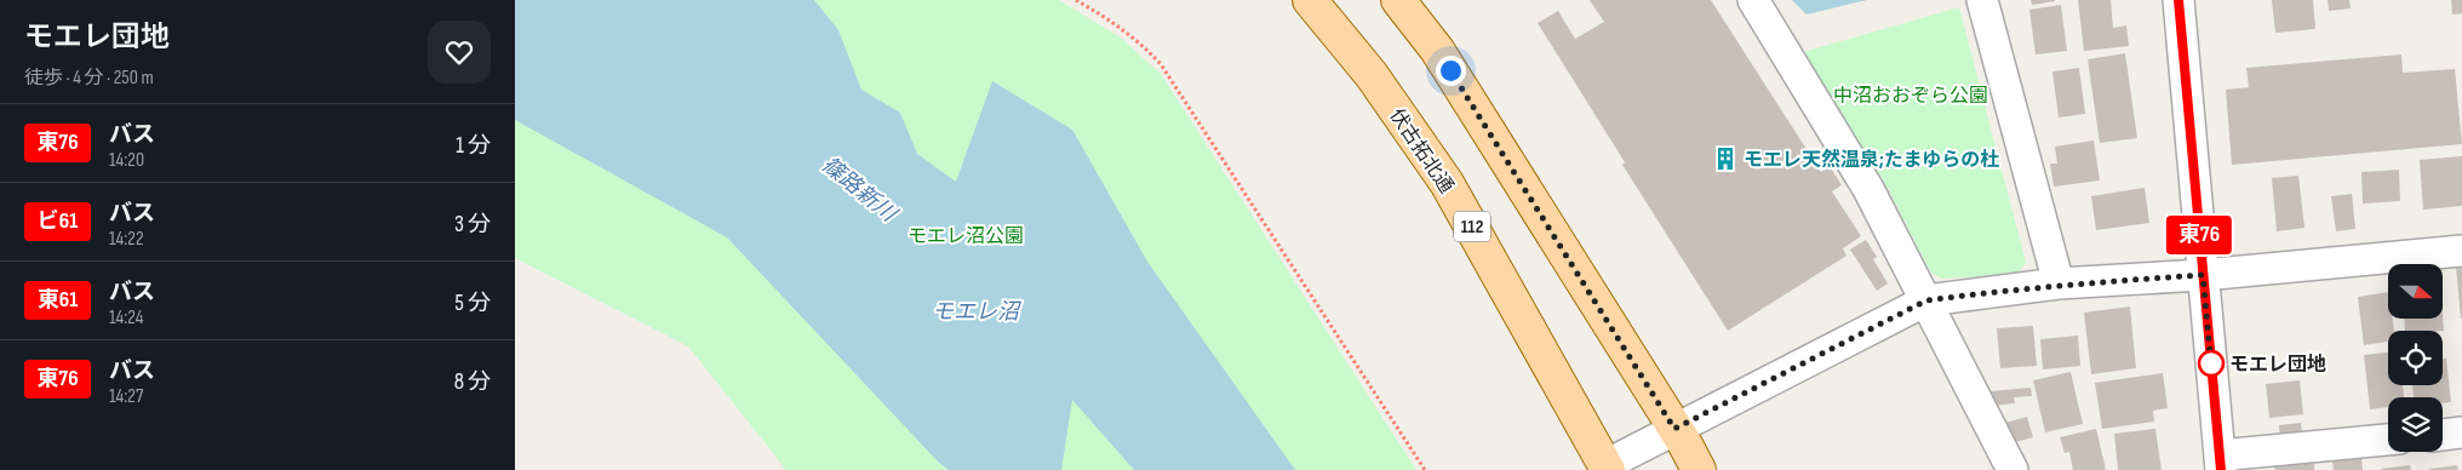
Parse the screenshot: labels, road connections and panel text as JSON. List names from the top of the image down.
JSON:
{
  "streets": {
    "main road": ["伏古拓北通", "112"]
  },
  "water": ["篠路新川", "モエレ沼"],
  "parks": ["中沼おおぞら公園", "モエレ沼公園"],
  "places": {
    "building": ["モエレ天然温泉;たまゆらの杜"],
    "other": ["モエレ団地"]
  },
  "lines": ["bus line 東76"],
  "north": "right",
  "page": {
    "heading": ["モエレ団地", "徒歩 · 4 分 · 250 m"],
    "on_map": "東76",
    "list": [
      {
        "mark": "東76",
        "name": "バス",
        "note": "14:20",
        "value": "1 分"
      },
      {
        "mark": "ビ61",
        "name": "バス",
        "note": "14:22",
        "value": "3 分"
      },
      {
        "mark": "東61",
        "name": "バス",
        "note": "14:24",
        "value": "5 分"
      },
      {
        "mark": "東76",
        "name": "バス",
        "note": "14:27",
        "value": "8 分"
      }
    ]
  }
}
